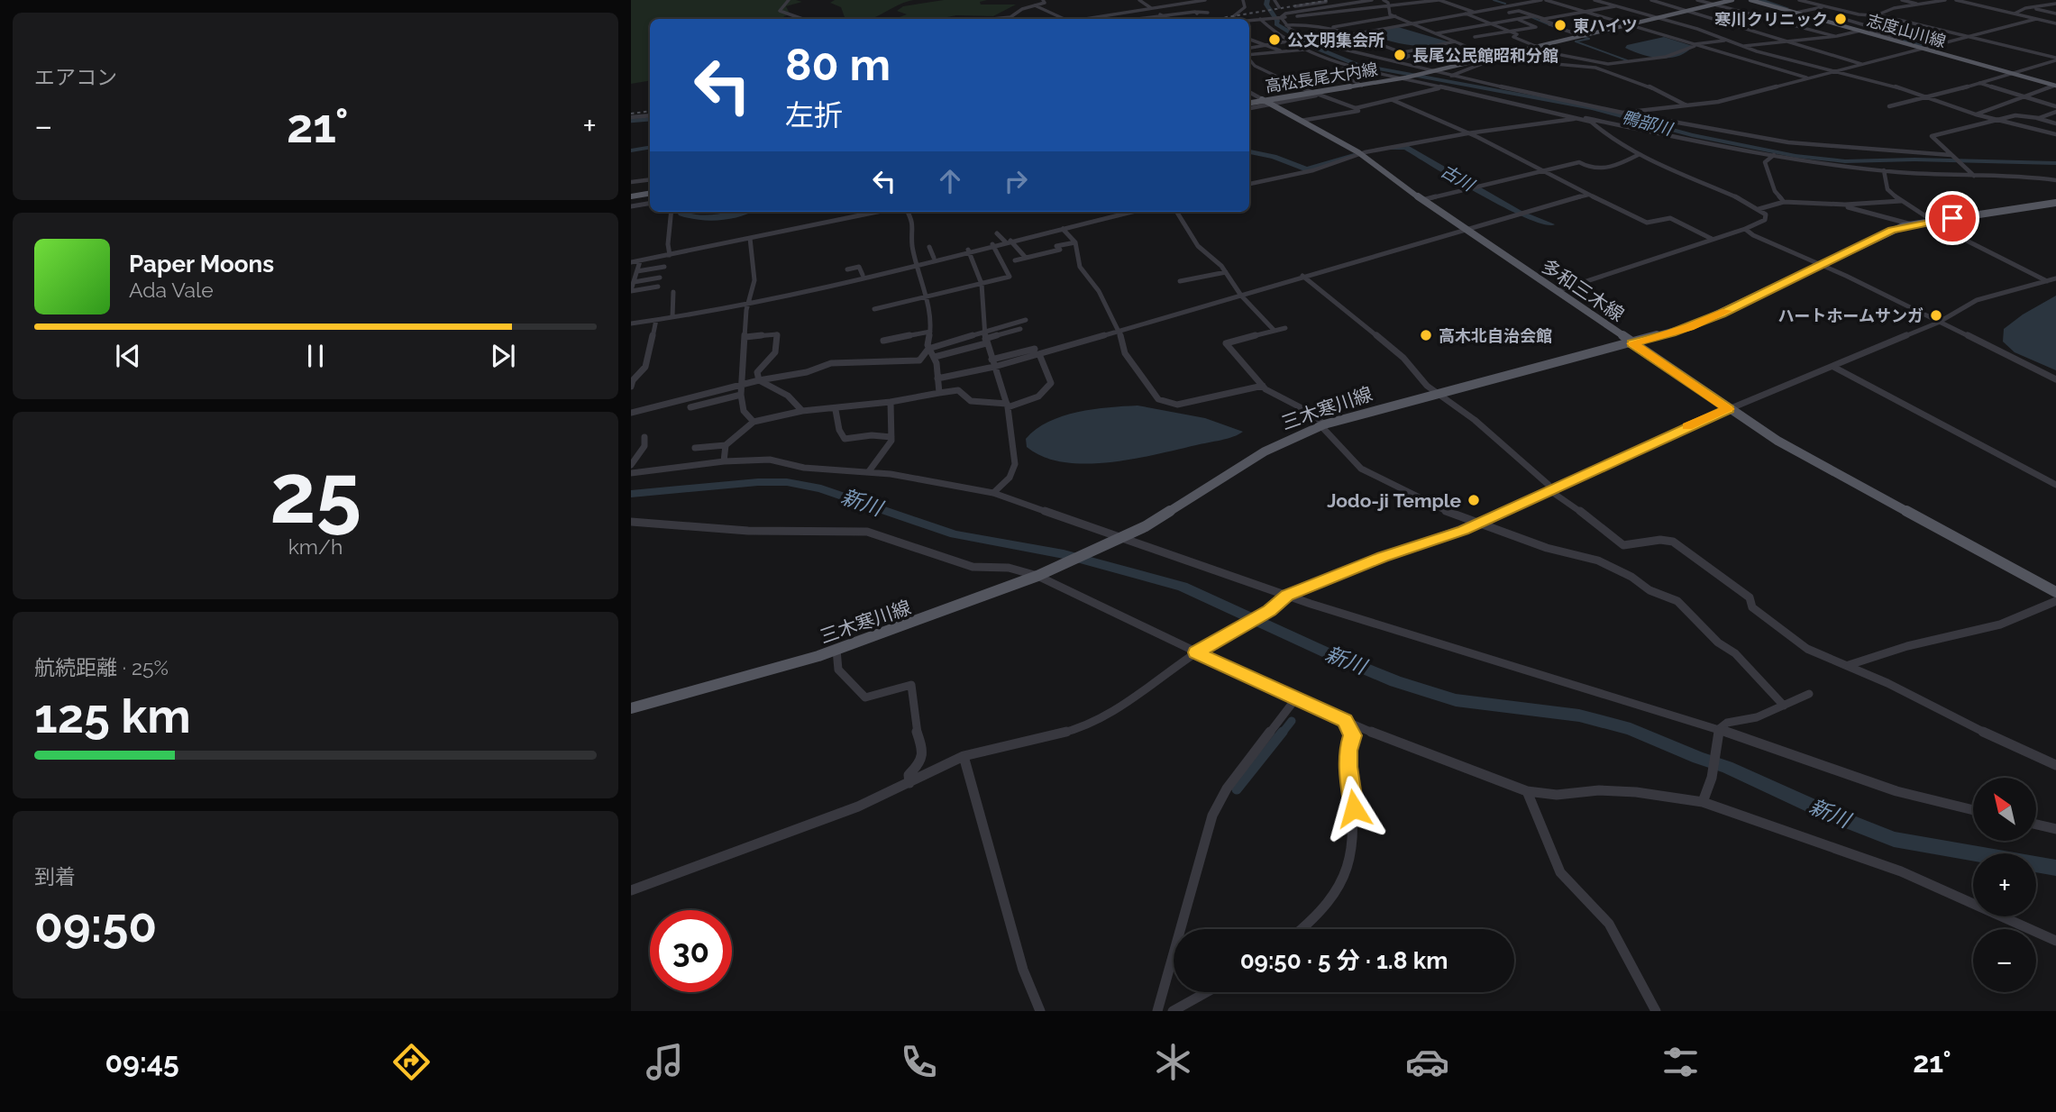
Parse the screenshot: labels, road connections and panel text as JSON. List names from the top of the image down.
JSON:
{
  "streets": {
    "main road": [
      "志度山川線",
      "高松長尾大内線",
      "多和三木線",
      "三木寒川線"
    ]
  },
  "crossings": [
    ["高松長尾大内線", "多和三木線"],
    ["多和三木線", "三木寒川線"]
  ],
  "water": ["鴨部川", "古川", "新川"],
  "places": [
    "寒川クリニック",
    "東ハイツ",
    "公文明集会所",
    "長尾公民館昭和分館",
    "ハートホームサンガ",
    "高木北自治会館",
    "Jodo-ji Temple"
  ],
  "north": "top left",
  "page": {
    "tile": [
      "エアコン",
      ["25", "km/h"],
      ["航続距離 · 25%", "125 km"],
      ["到着", "09:50"]
    ],
    "turn": ["80 m", "左折"],
    "heat": ["−", "21°", "+"],
    "song": ["Paper Moons", "Ada Vale"],
    "map_buttons": ["+", "−"],
    "limit": "30",
    "trip": "09:50 · 5 分 · 1.8 km",
    "tabs": ["09:45", "21°"]
  }
}
